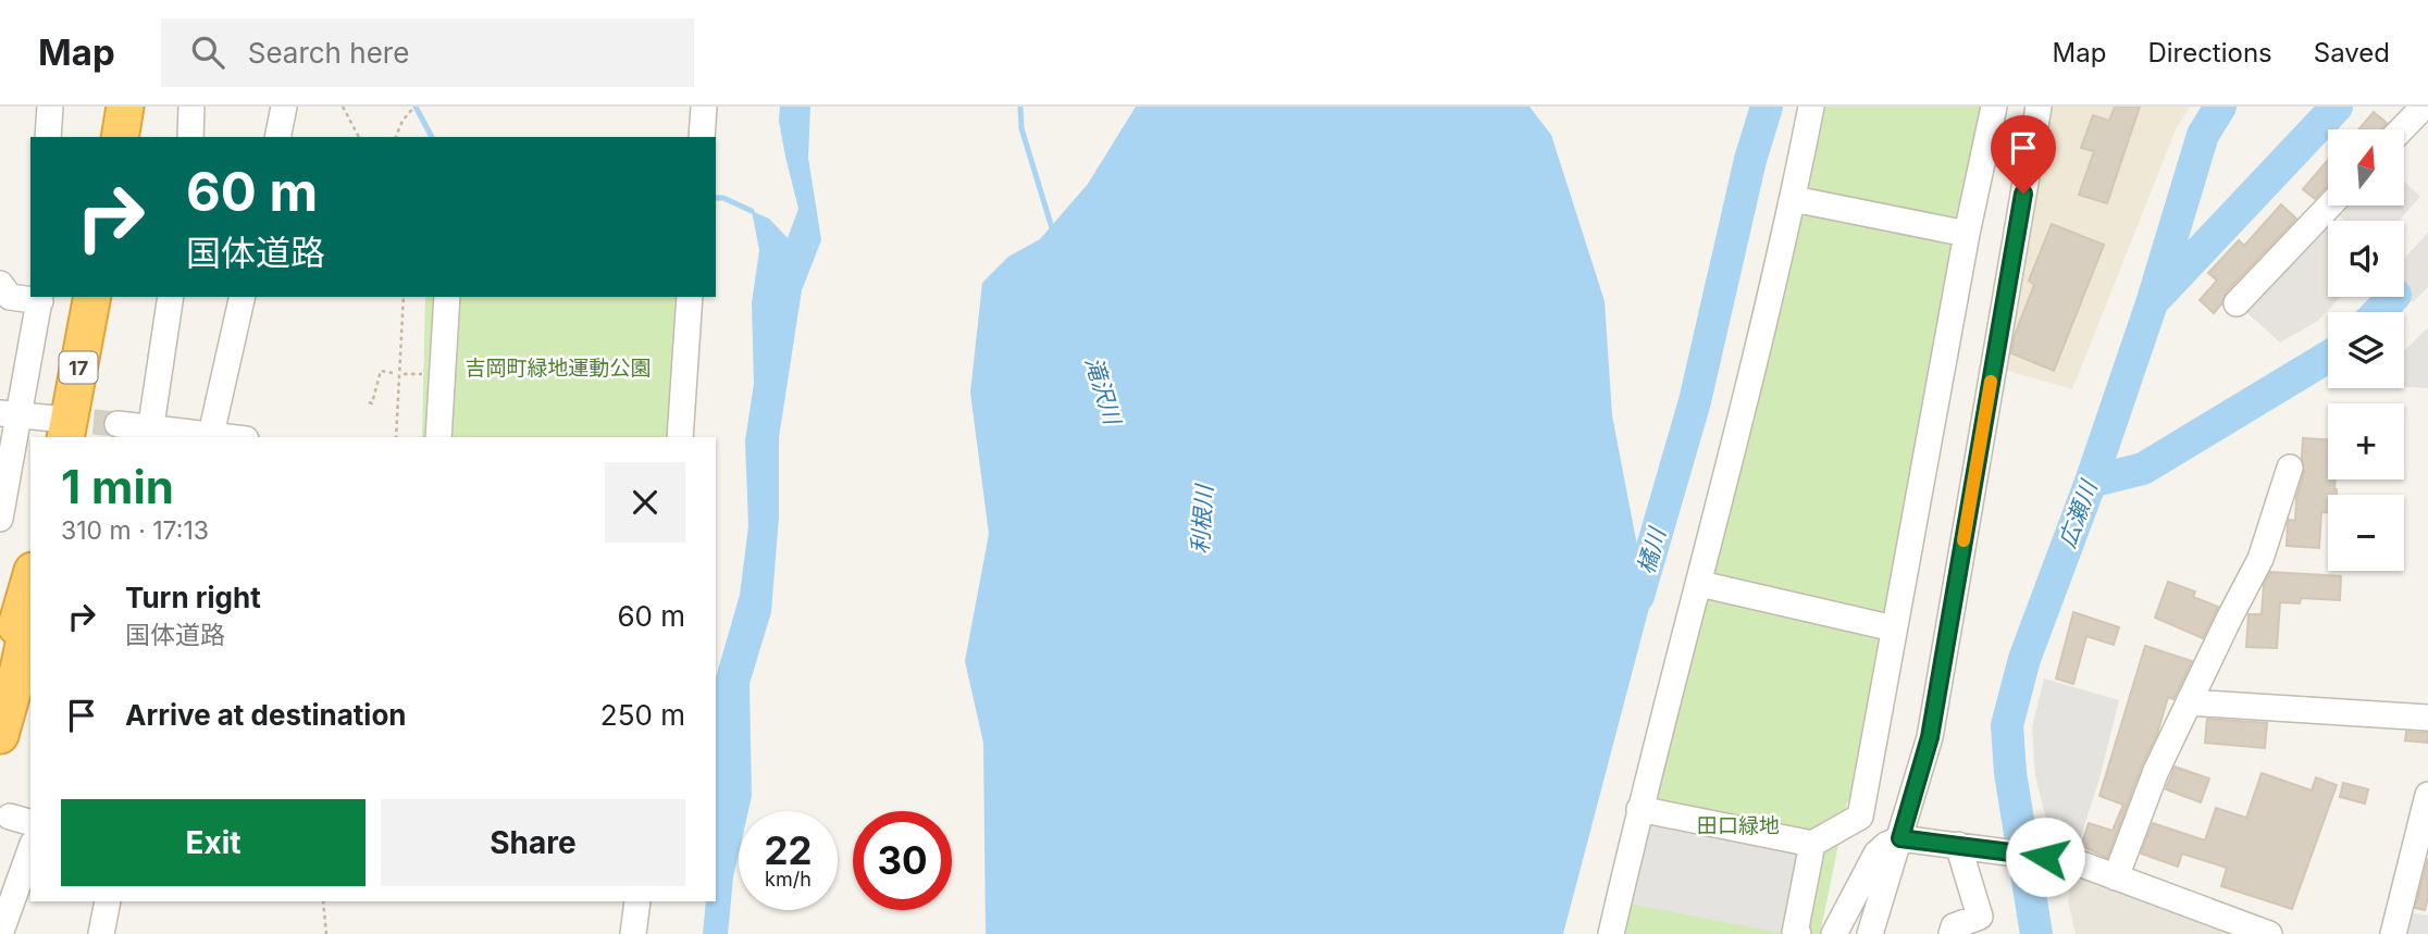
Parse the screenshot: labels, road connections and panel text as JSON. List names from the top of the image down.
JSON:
{
  "streets": {
    "highway": ["17"]
  },
  "water": [
    "滝沢川",
    "広瀬川",
    "利根川",
    "橘川"
  ],
  "parks": ["吉岡町緑地運動公園", "田口緑地"],
  "north": "top",
  "page": {
    "header": "Map",
    "search": "Search here",
    "nav": ["Map", "Directions", "Saved"],
    "map_buttons": ["+", "−"],
    "turn": ["60 m", "国体道路"],
    "heading": ["1 min", "310 m · 17:13"],
    "list": [
      {
        "name": "Turn right",
        "note": "国体道路",
        "value": "60 m"
      },
      {
        "name": "Arrive at destination",
        "value": "250 m"
      }
    ],
    "buttons": ["Exit", "Share"],
    "speed": "22 km/h",
    "limit": "30"
  }
}
